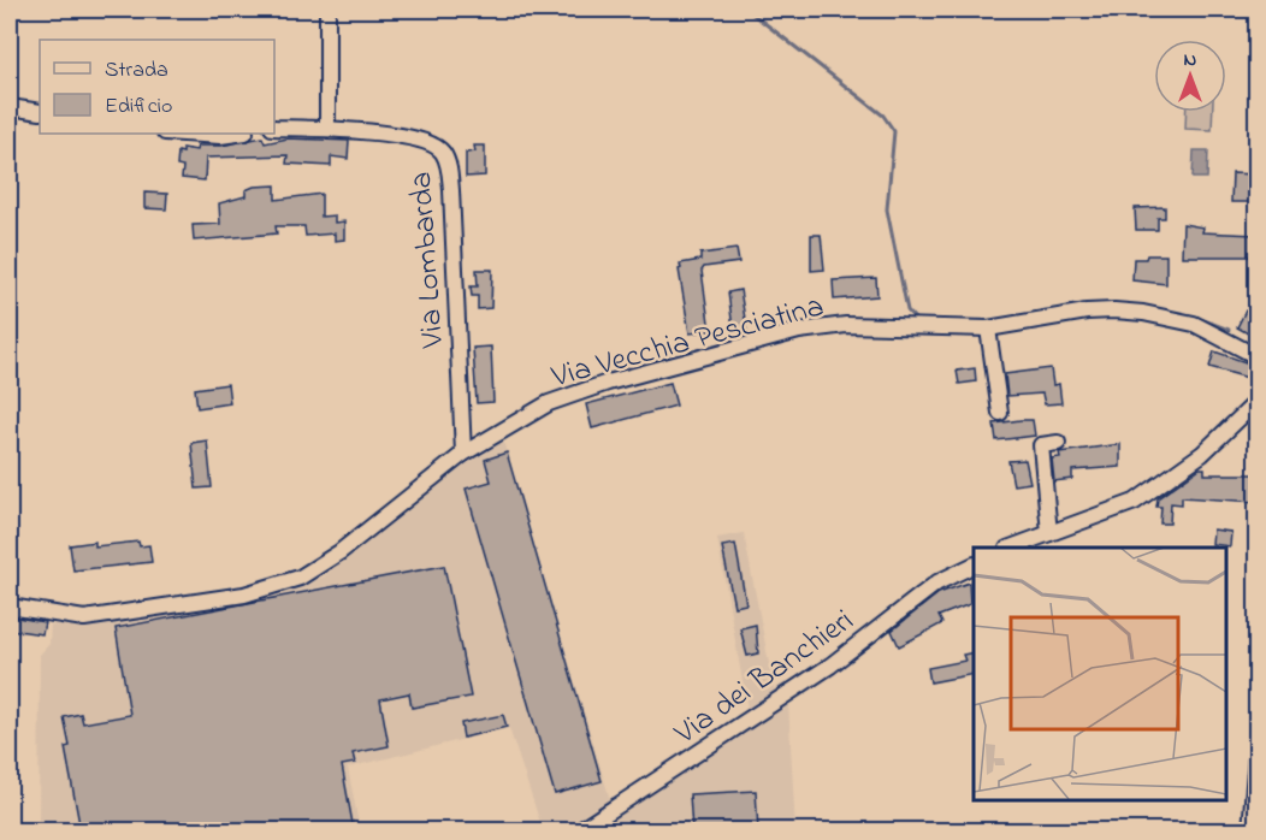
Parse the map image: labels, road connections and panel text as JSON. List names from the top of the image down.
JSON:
{
  "streets": {
    "street": ["Via Lombarda", "Via Vecchia Pesciatina", "Via dei Banchieri"]
  },
  "crossings": [
    ["Via Lombarda", "Via Vecchia Pesciatina"]
  ],
  "legend": ["Strada", "Edificio"],
  "north": "top"
}
